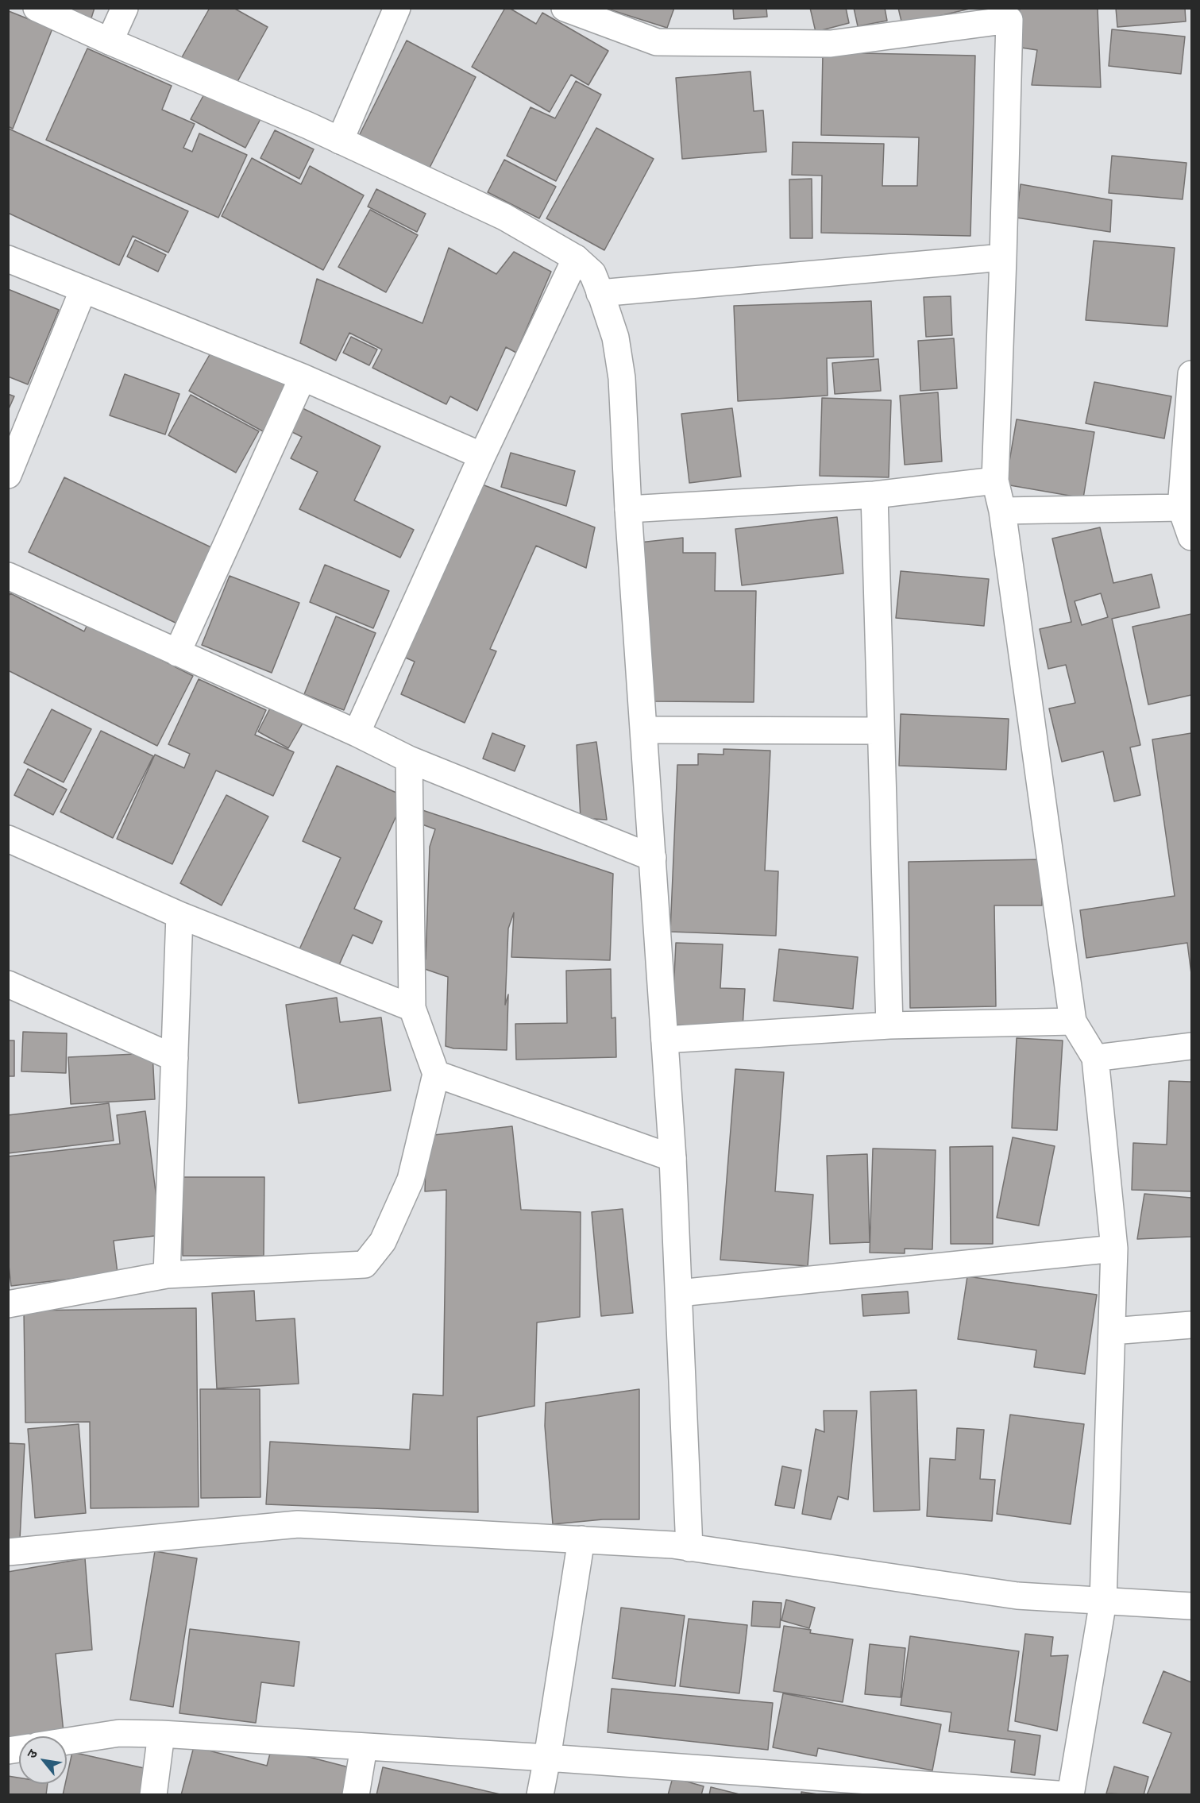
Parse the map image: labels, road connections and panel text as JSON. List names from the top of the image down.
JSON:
{
  "north": "top left"
}
